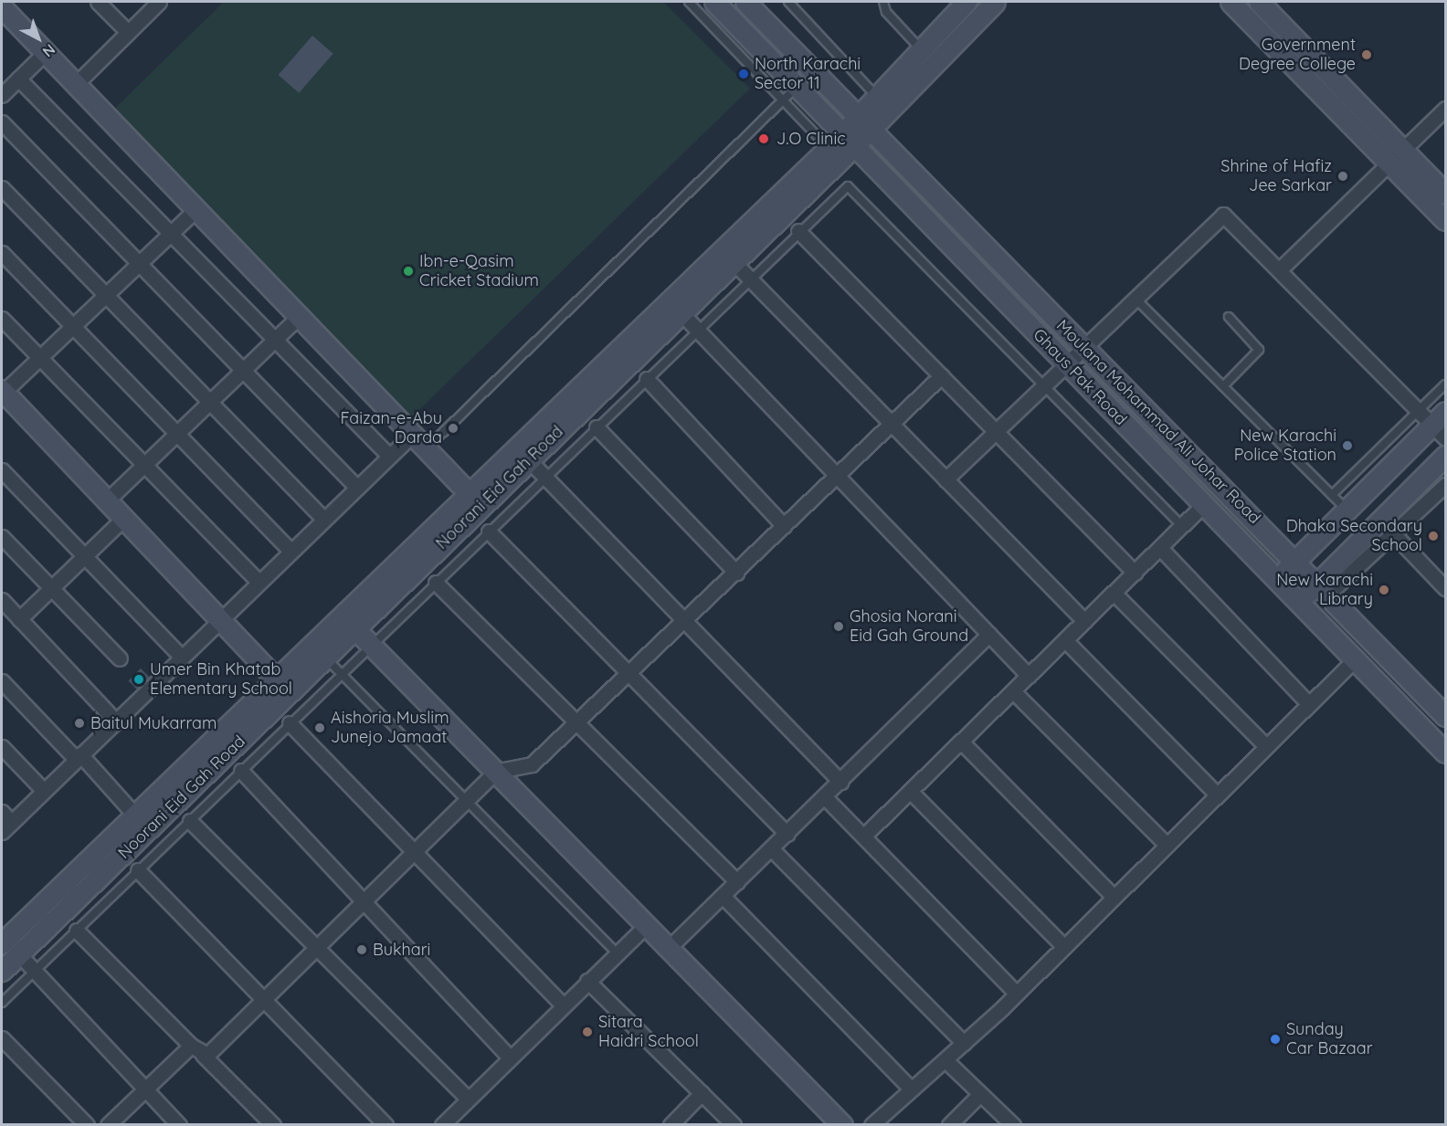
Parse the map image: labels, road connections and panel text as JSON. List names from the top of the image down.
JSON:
{
  "streets": {
    "main road": ["Ghaus Pak Road", "Moulana Mohammad Ali Johar Road", "Noorani Eid Gah Road"]
  },
  "crossings": [
    ["Ghaus Pak Road", "Noorani Eid Gah Road"],
    ["Moulana Mohammad Ali Johar Road", "Noorani Eid Gah Road"]
  ],
  "places": [
    "Government Degree College",
    "North Karachi Sector 11",
    "J.O Clinic",
    "Shrine of Hafiz Jee Sarkar",
    "Ibn-e-Qasim Cricket Stadium",
    "Faizan-e-Abu Darda",
    "New Karachi Police Station",
    "Dhaka Secondary School",
    "New Karachi Library",
    "Ghosia Norani Eid Gah Ground",
    "Umer Bin Khatab Elementary School",
    "Baitul Mukarram",
    "Aishoria Muslim Junejo Jamaat",
    "Bukhari",
    "Sitara Haidri School",
    "Sunday Car Bazaar"
  ],
  "north": "bottom right"
}
